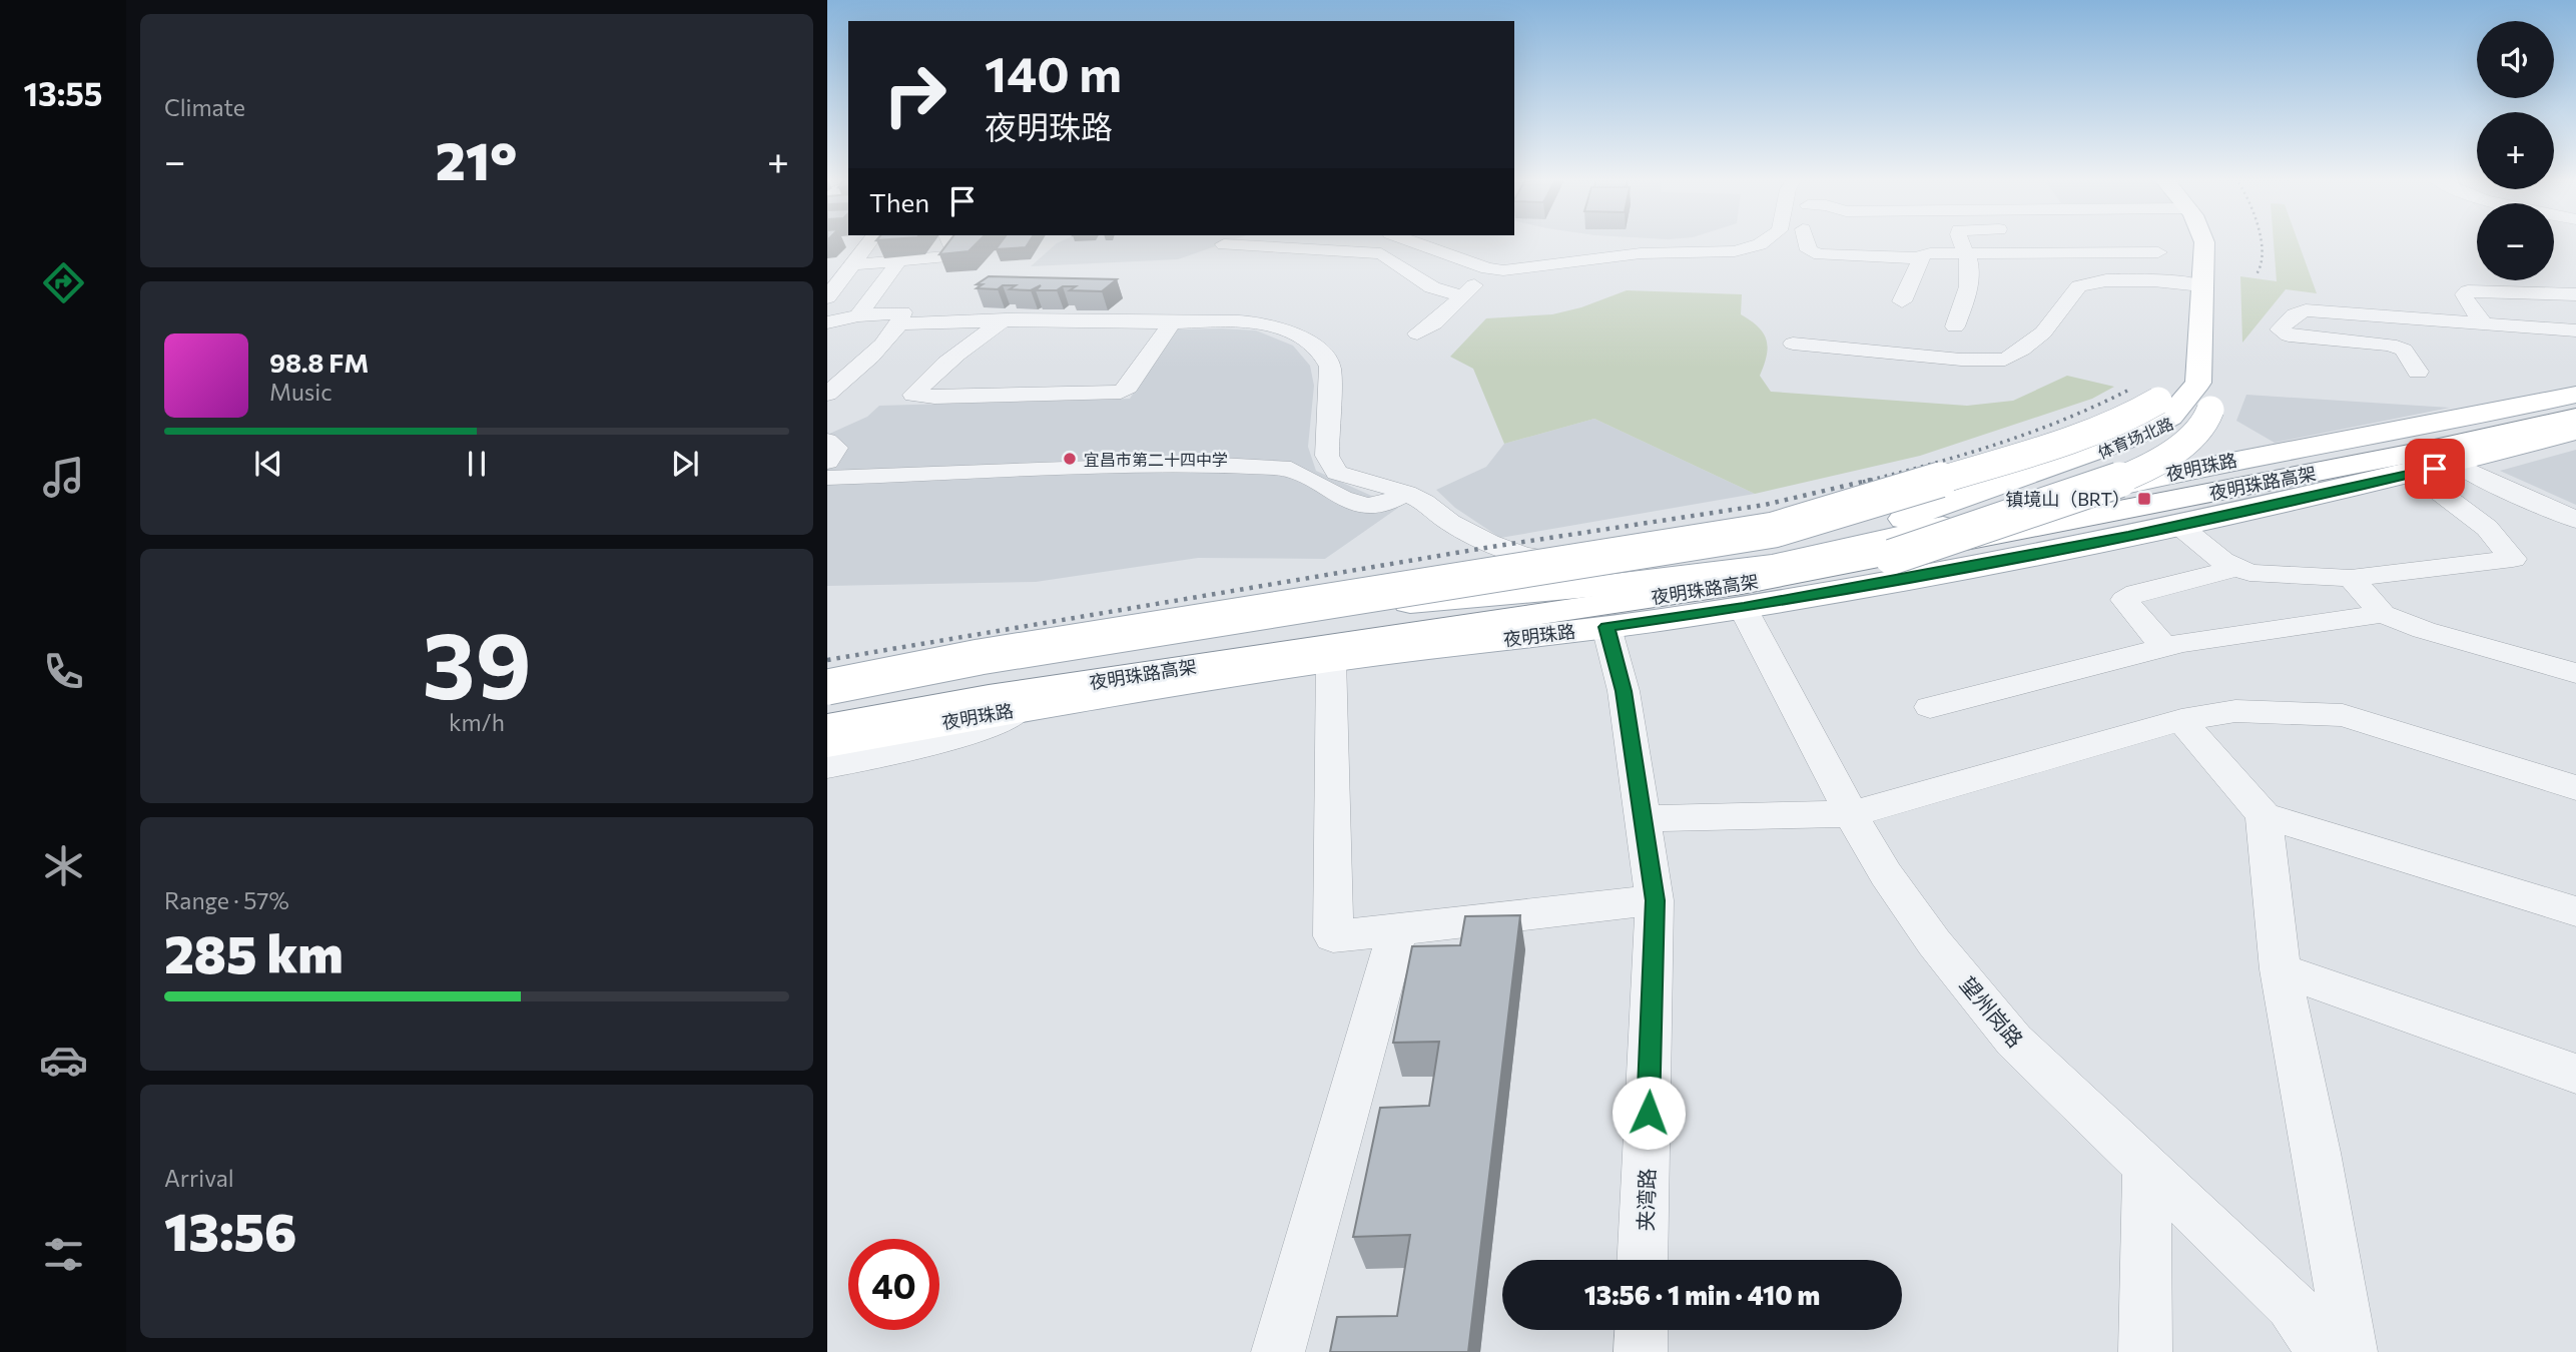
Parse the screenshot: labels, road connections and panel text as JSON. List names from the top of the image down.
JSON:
{
  "streets": {
    "main road": ["体育场北路", "夜明珠路", "夜明珠路高架"],
    "street": ["望州岗路", "夹湾路"]
  },
  "crossings": [
    ["体育场北路", "夜明珠路"],
    ["夜明珠路", "夜明珠路高架"],
    ["夜明珠路", "望州岗路"],
    ["夜明珠路", "夹湾路"]
  ],
  "places": {
    "other": ["宜昌市第二十四中学"],
    "transit": ["镇境山（BRT）"]
  },
  "page": {
    "tabs": "13:55",
    "tile": [
      "Climate",
      ["39", "km/h"],
      ["Range · 57%", "285 km"],
      ["Arrival", "13:56"]
    ],
    "map_buttons": ["+", "−"],
    "turn": ["140 m", "夜明珠路"],
    "heat": ["−", "21°", "+"],
    "then": "Then",
    "song": ["98.8 FM", "Music"],
    "limit": "40",
    "trip": "13:56 · 1 min · 410 m"
  }
}
